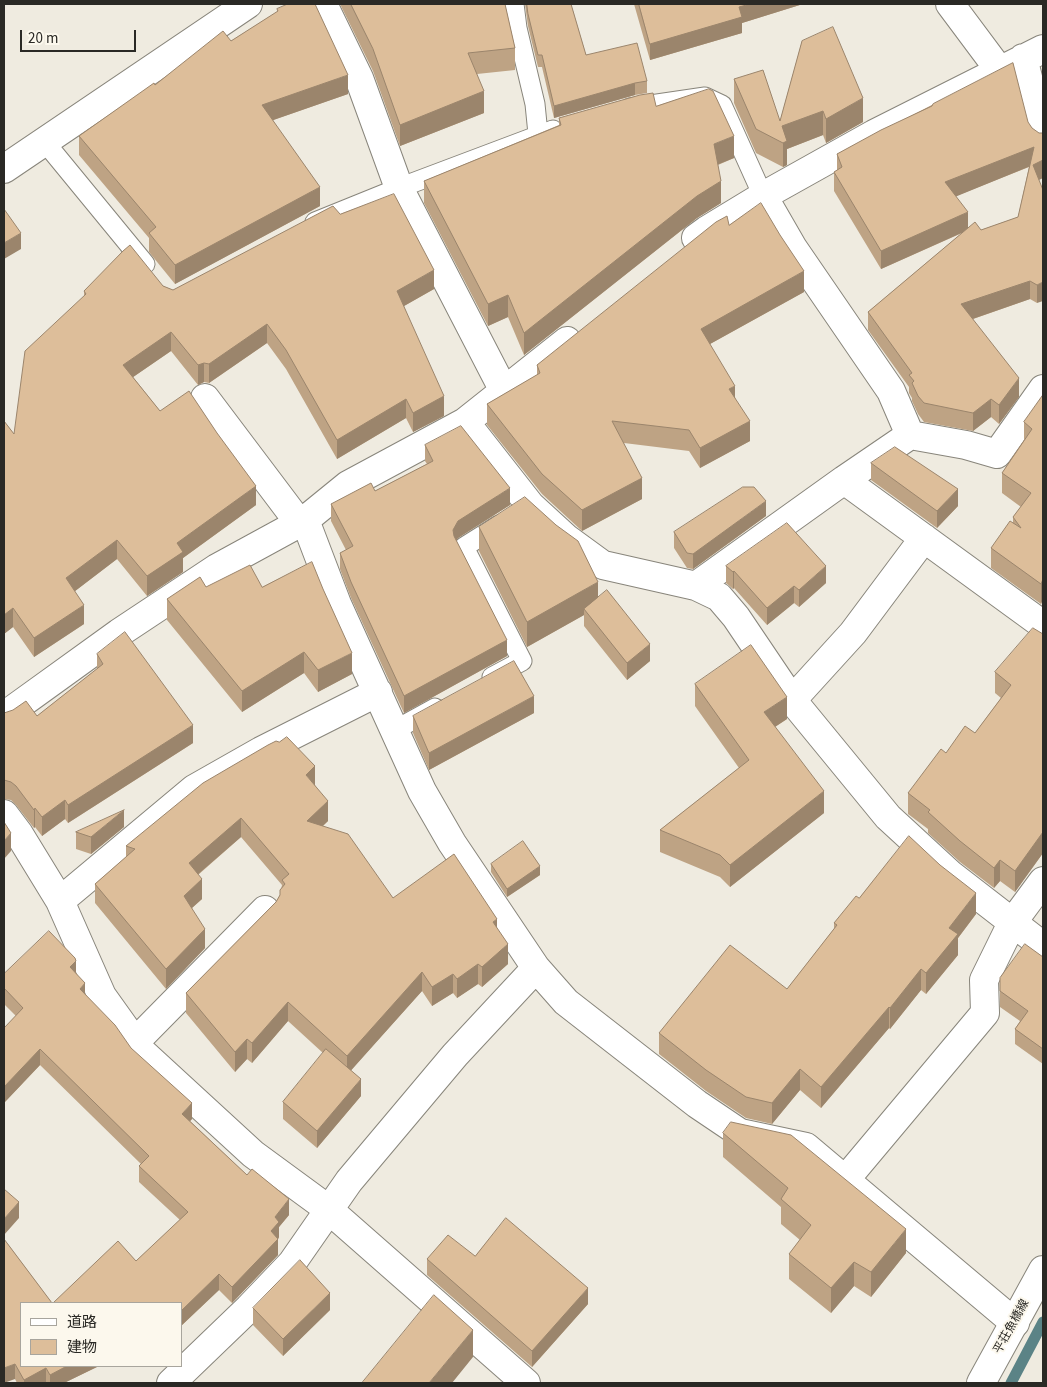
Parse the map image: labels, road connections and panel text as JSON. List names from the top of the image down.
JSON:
{
  "streets": {
    "street": ["平荘魚橋線"]
  },
  "legend": ["道路", "建物"],
  "scale_bar": "20 m"
}
